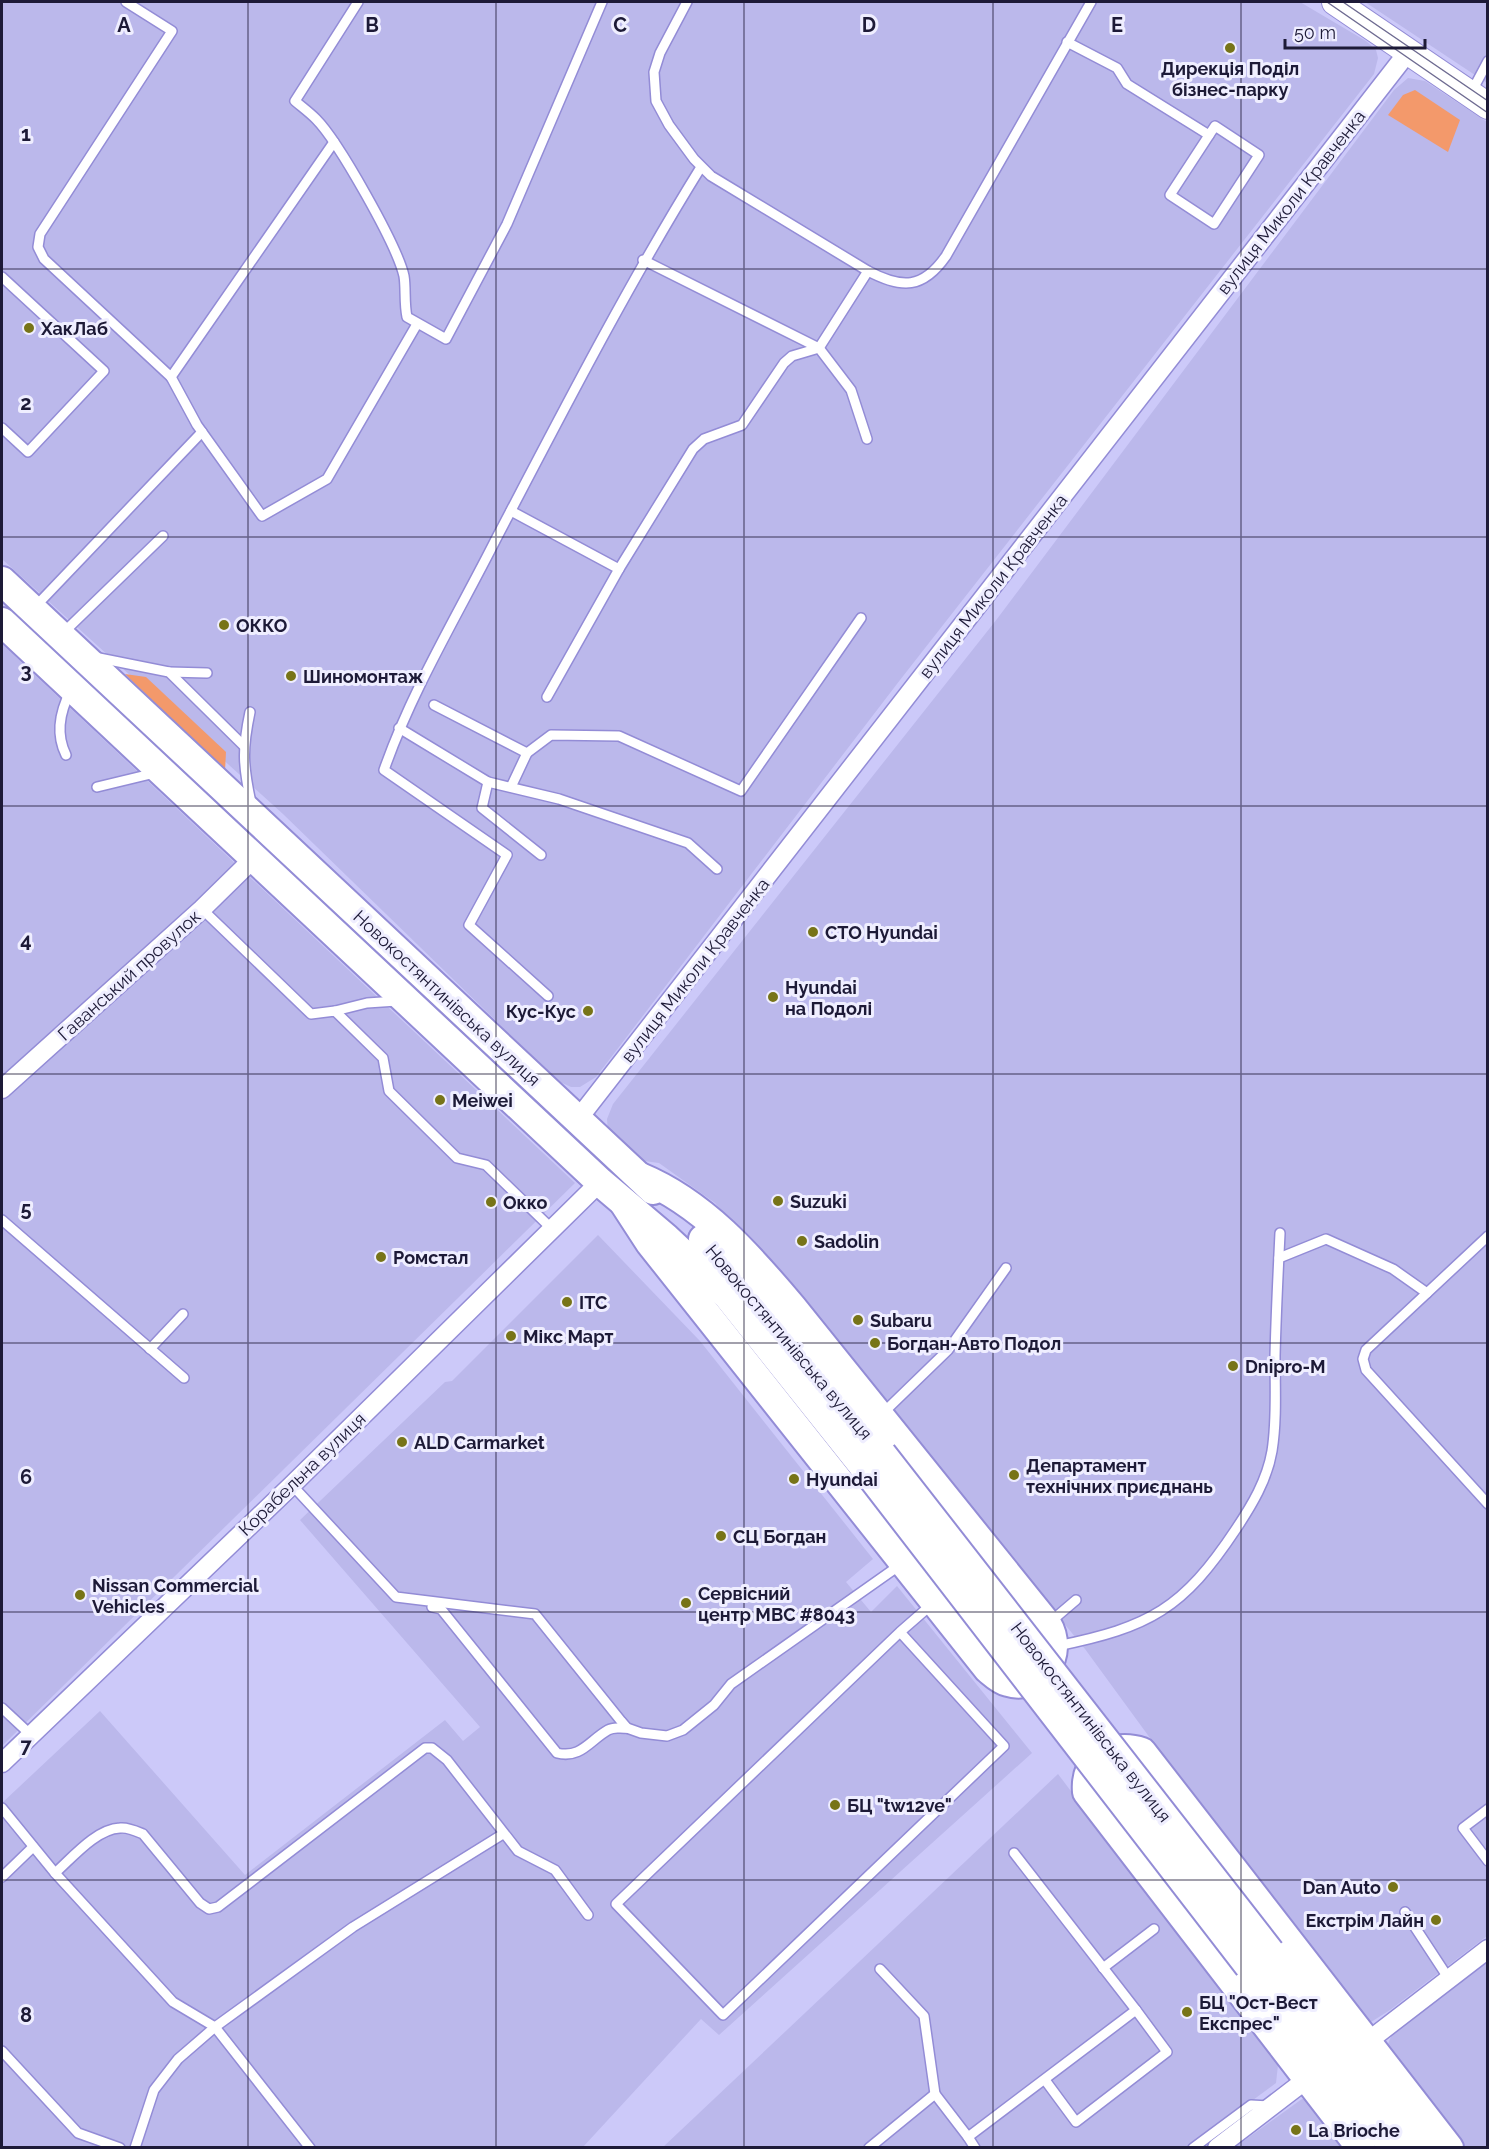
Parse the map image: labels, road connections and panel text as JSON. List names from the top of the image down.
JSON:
{
  "streets": {
    "main road": ["Новокостянтинівська вулиця"],
    "street": ["вулиця Миколи Кравченка", "Гаванський провулок", "Корабельна вулиця"]
  },
  "crossings": [
    ["вулиця Миколи Кравченка", "Новокостянтинівська вулиця"],
    ["Гаванський провулок", "Новокостянтинівська вулиця"],
    ["Новокостянтинівська вулиця", "Корабельна вулиця"]
  ],
  "places": [
    "Дирекція Поділ бізнес-парку",
    "ХакЛаб",
    "ОККО",
    "Шиномонтаж",
    "СТО Hyundai",
    "Hyundai на Подолі",
    "Кус-Кус",
    "Meiwei",
    "Suzuki",
    "Окко",
    "Sadolin",
    "Ромстал",
    "ITC",
    "Subaru",
    "Мікс Март",
    "Богдан-Авто Подол",
    "Dnipro-M",
    "ALD Carmarket",
    "Департамент технічних приєднань",
    "Hyundai",
    "СЦ Богдан",
    "Nissan Commercial Vehicles",
    "Сервісний центр МВС #8043",
    "БЦ \"tw12ve\"",
    "Dan Auto",
    "Екстрім Лайн",
    "БЦ \"Ост-Вест Експрес\"",
    "La Brioche"
  ],
  "scale_bar": "50 m",
  "grid": {
    "columns": [
      "A",
      "B",
      "C",
      "D",
      "E"
    ],
    "rows": [
      "1",
      "2",
      "3",
      "4",
      "5",
      "6",
      "7",
      "8"
    ]
  }
}
